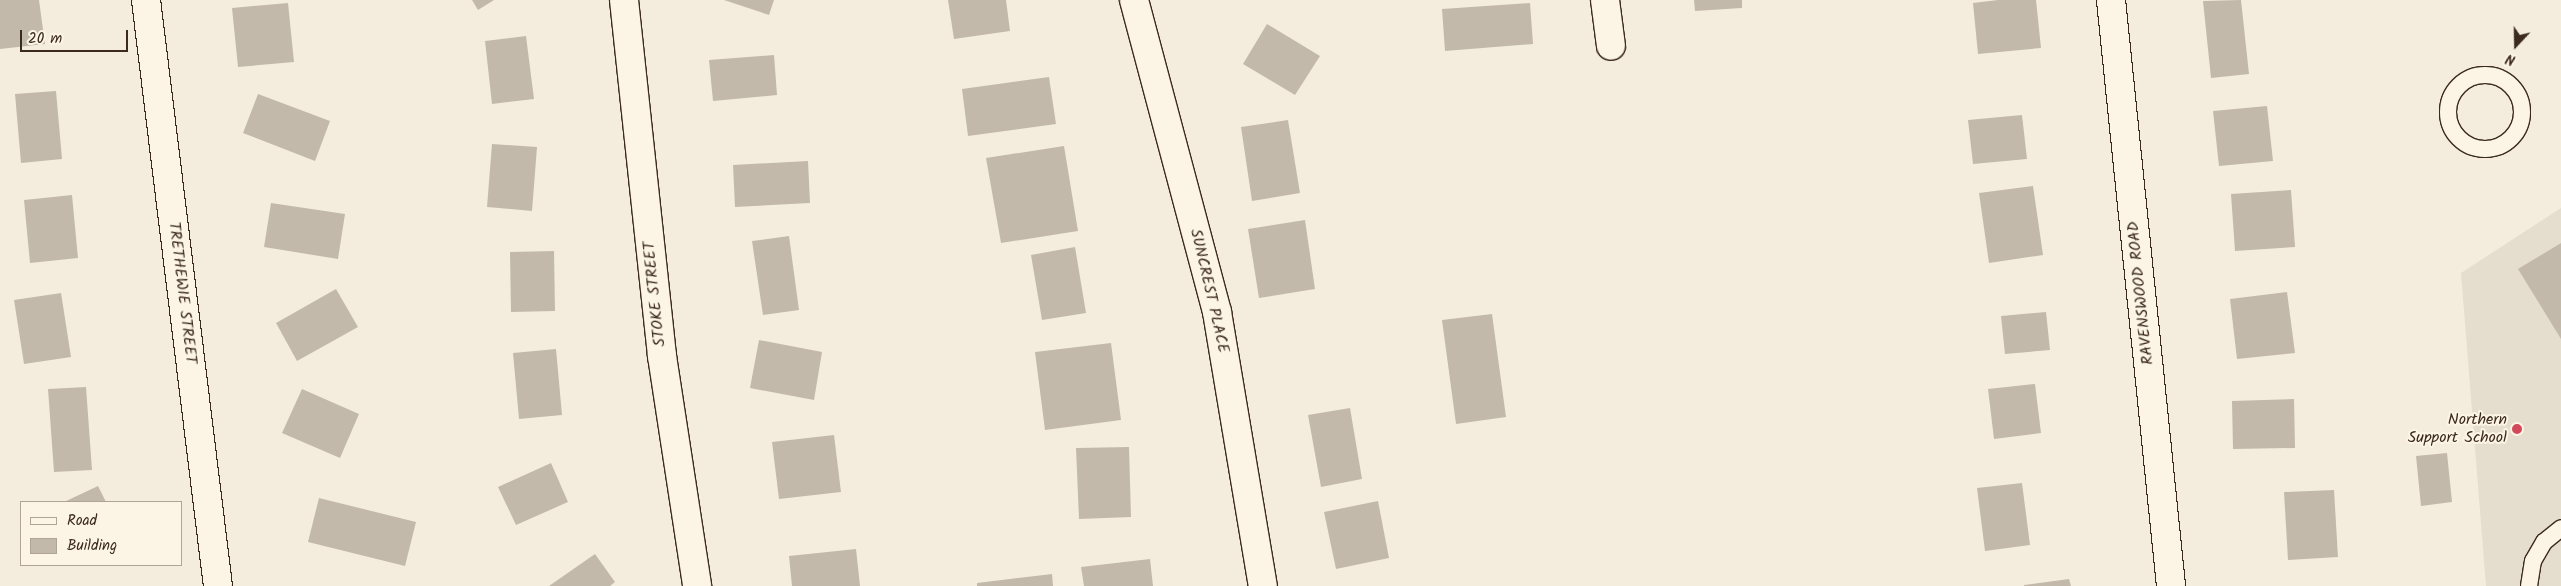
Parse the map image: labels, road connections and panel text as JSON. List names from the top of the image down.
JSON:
{
  "streets": {
    "street": [
      "SUNCREST PLACE",
      "TRETHEWIE STREET",
      "RAVENSWOOD ROAD",
      "STOKE STREET"
    ]
  },
  "places": ["Northern Support School"],
  "legend": ["Road", "Building"],
  "scale_bar": "20 m",
  "north": "bottom"
}
